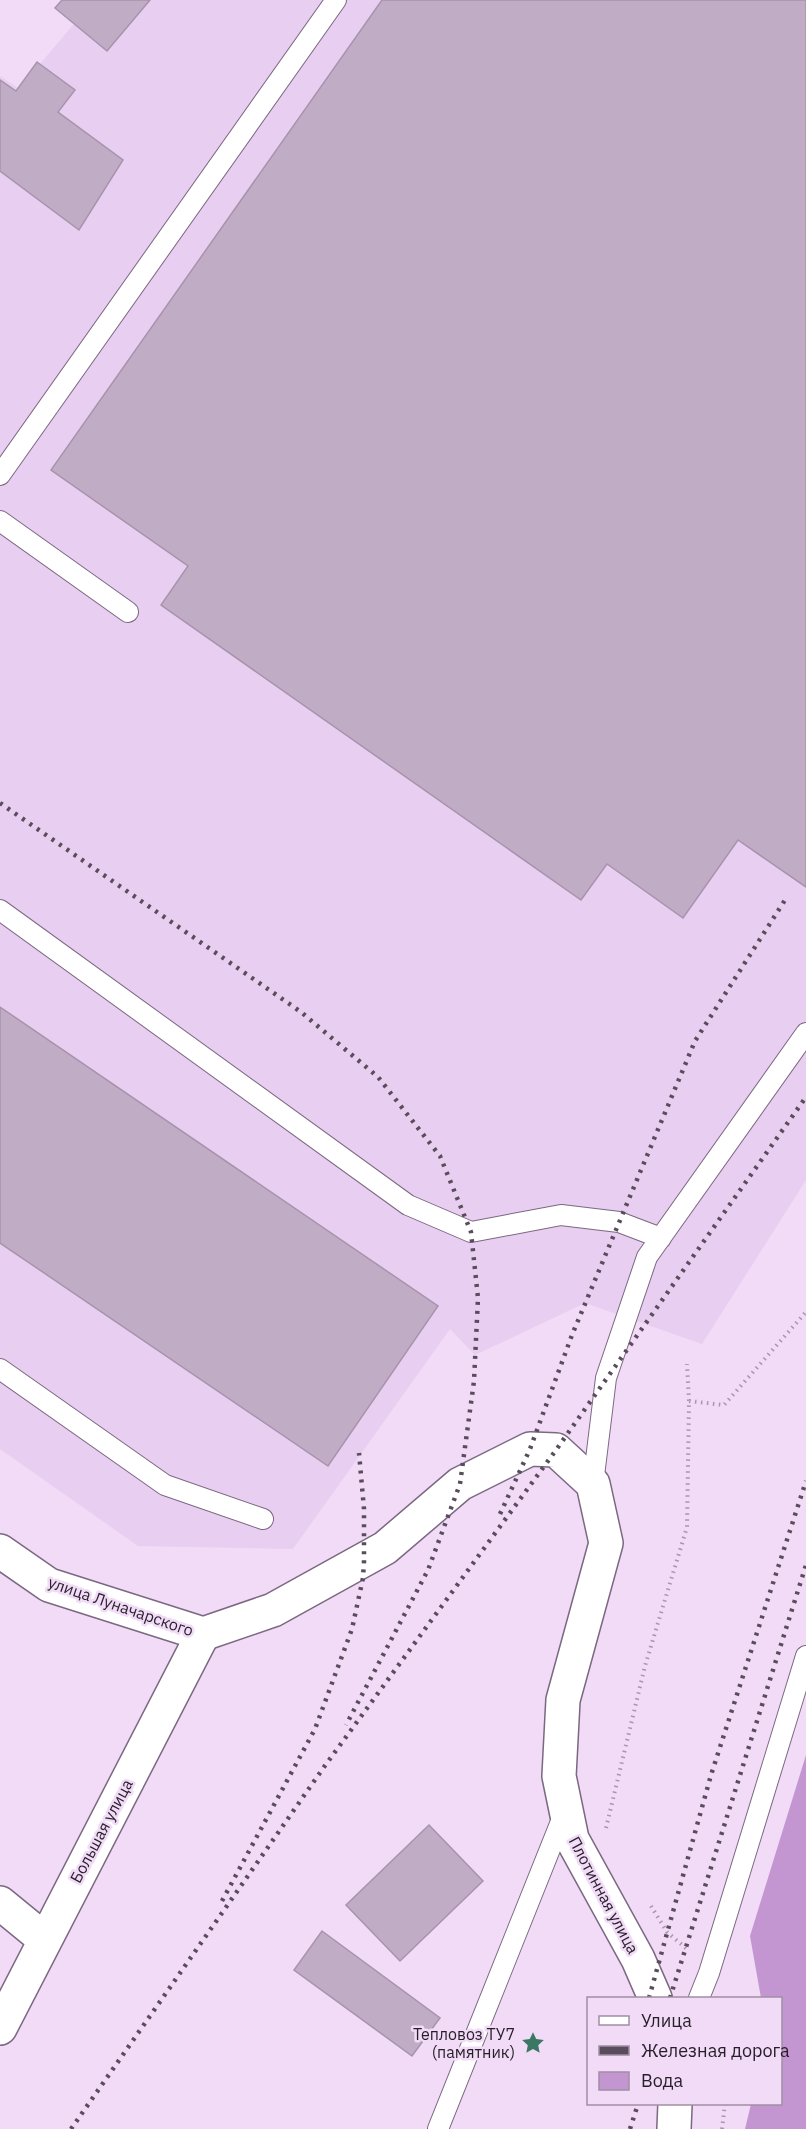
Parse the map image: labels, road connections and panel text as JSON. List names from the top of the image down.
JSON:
{
  "streets": {
    "street": ["улица Луначарского", "Большая улица", "Плотинная улица"]
  },
  "crossings": [
    ["улица Луначарского", "Большая улица"],
    ["улица Луначарского", "Плотинная улица"]
  ],
  "places": {
    "place": ["Тепловоз ТУ7 (памятник)"]
  },
  "legend": ["Улица", "Железная дорога", "Вода"]
}
